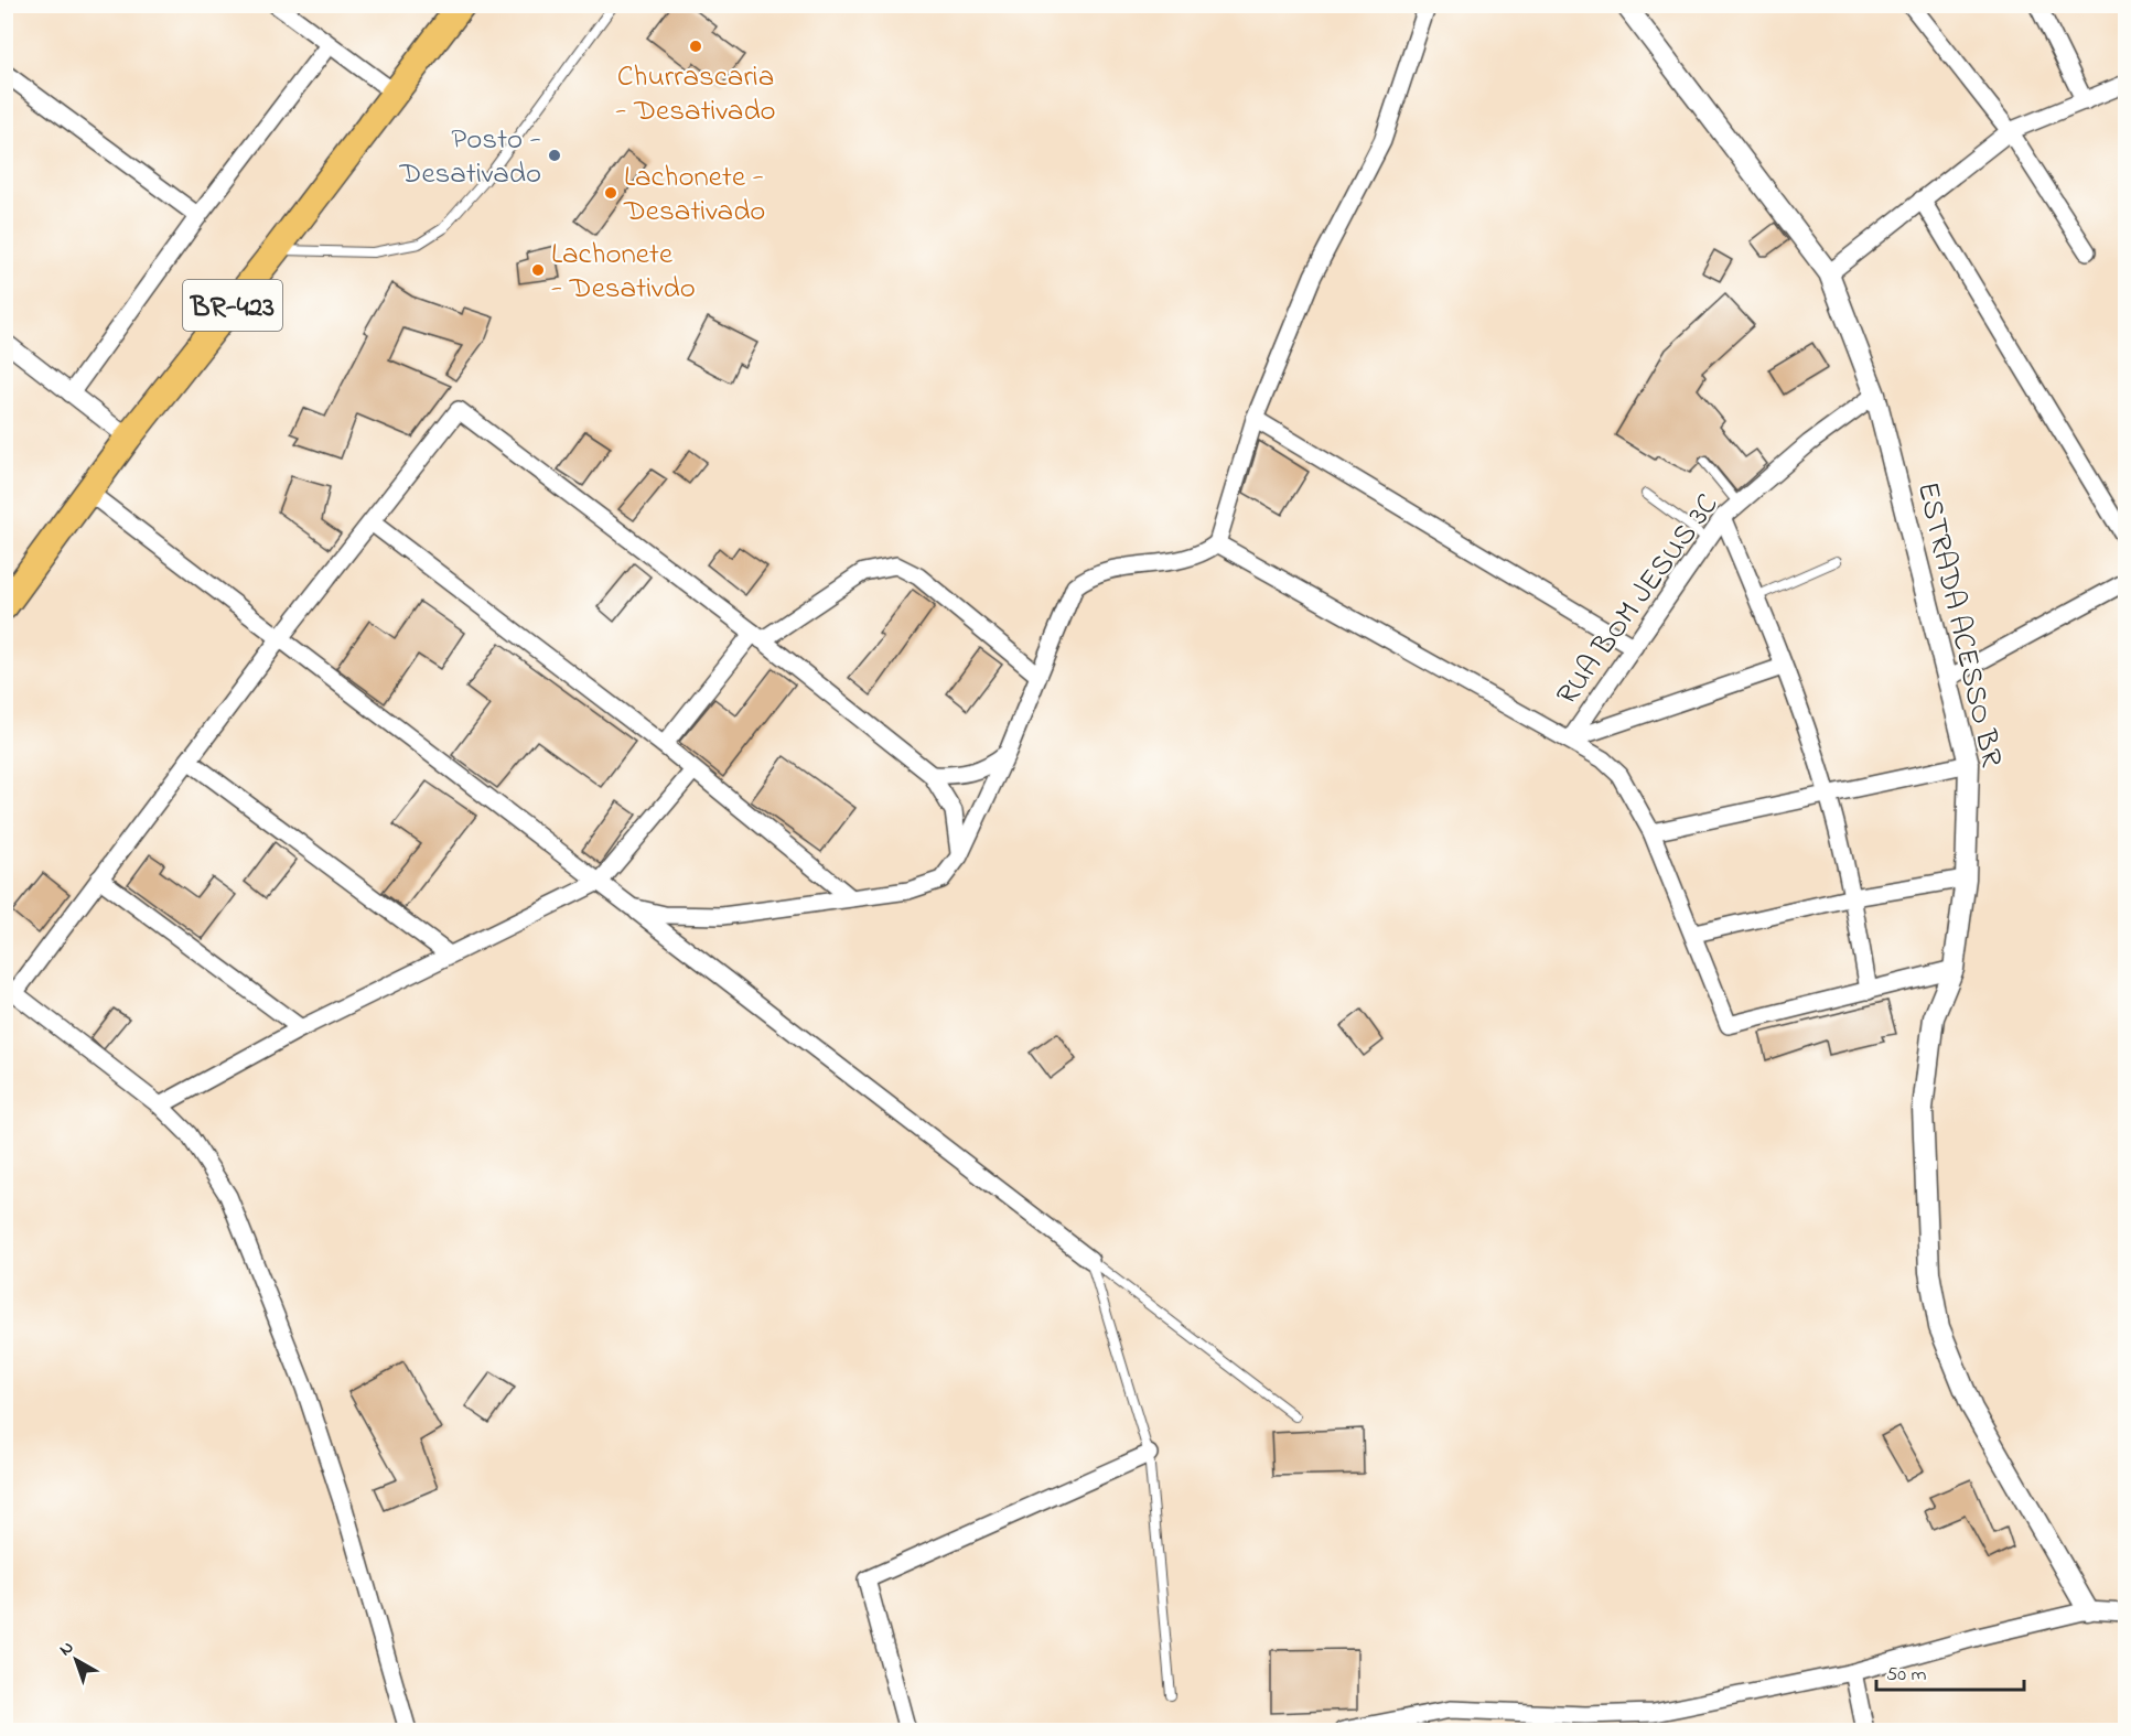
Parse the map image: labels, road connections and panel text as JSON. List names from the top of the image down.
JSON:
{
  "streets": {
    "main road": ["BR-423"],
    "street": ["RUA BOM JESUS 3C", "ESTRADA ACESSO BR"]
  },
  "crossings": [
    ["RUA BOM JESUS 3C", "ESTRADA ACESSO BR"]
  ],
  "places": [
    "Churrascaria - Desativado",
    "Posto - Desativado",
    "Lachonete - Desativado",
    "Lachonete - Desativdo"
  ],
  "scale_bar": "50 m",
  "north": "top left"
}
